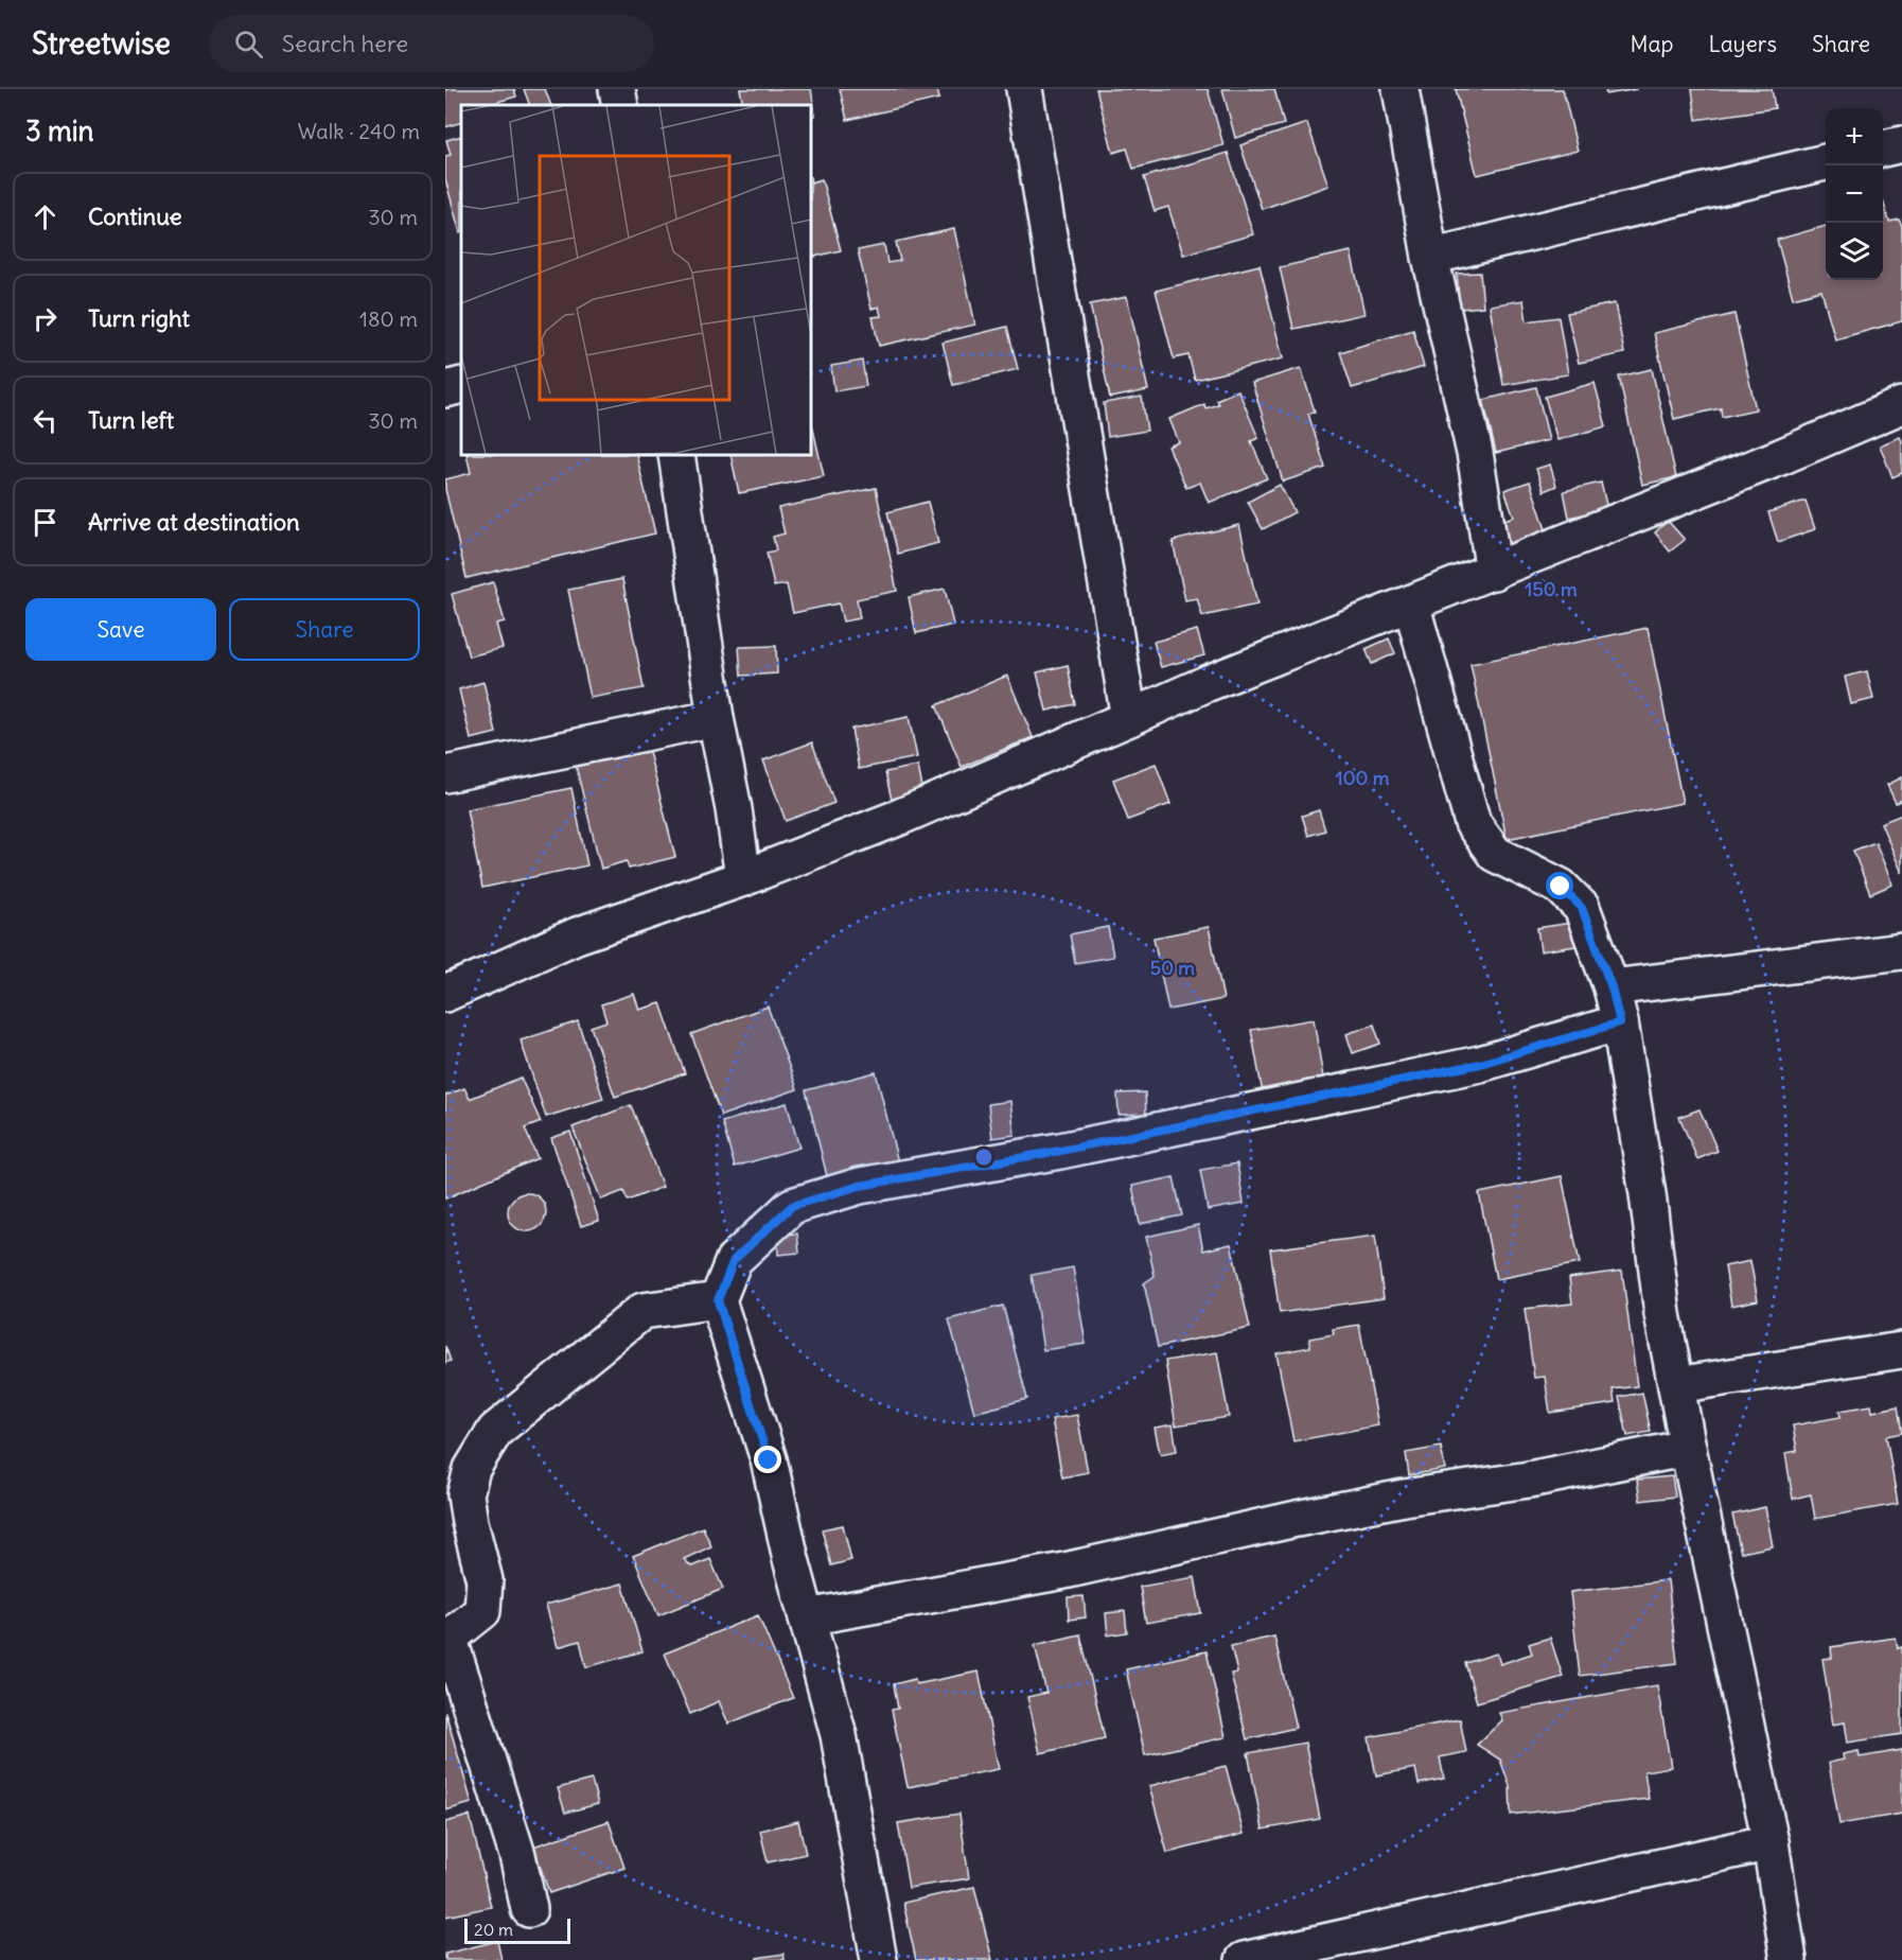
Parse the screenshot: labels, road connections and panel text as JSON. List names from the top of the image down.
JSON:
{
  "scale_bar": "20 m",
  "page": {
    "header": "Streetwise",
    "search": "Search here",
    "nav": ["Map", "Layers", "Share"],
    "heading": ["3 min", "Walk · 240 m"],
    "map_buttons": ["+", "−"],
    "list": [
      ["Continue", "30 m"],
      ["Turn right", "180 m"],
      ["Turn left", "30 m"],
      "Arrive at destination"
    ],
    "buttons": ["Save", "Share"],
    "scale": "20 m"
  },
  "rings": ["150 m", "100 m", "50 m"]
}
